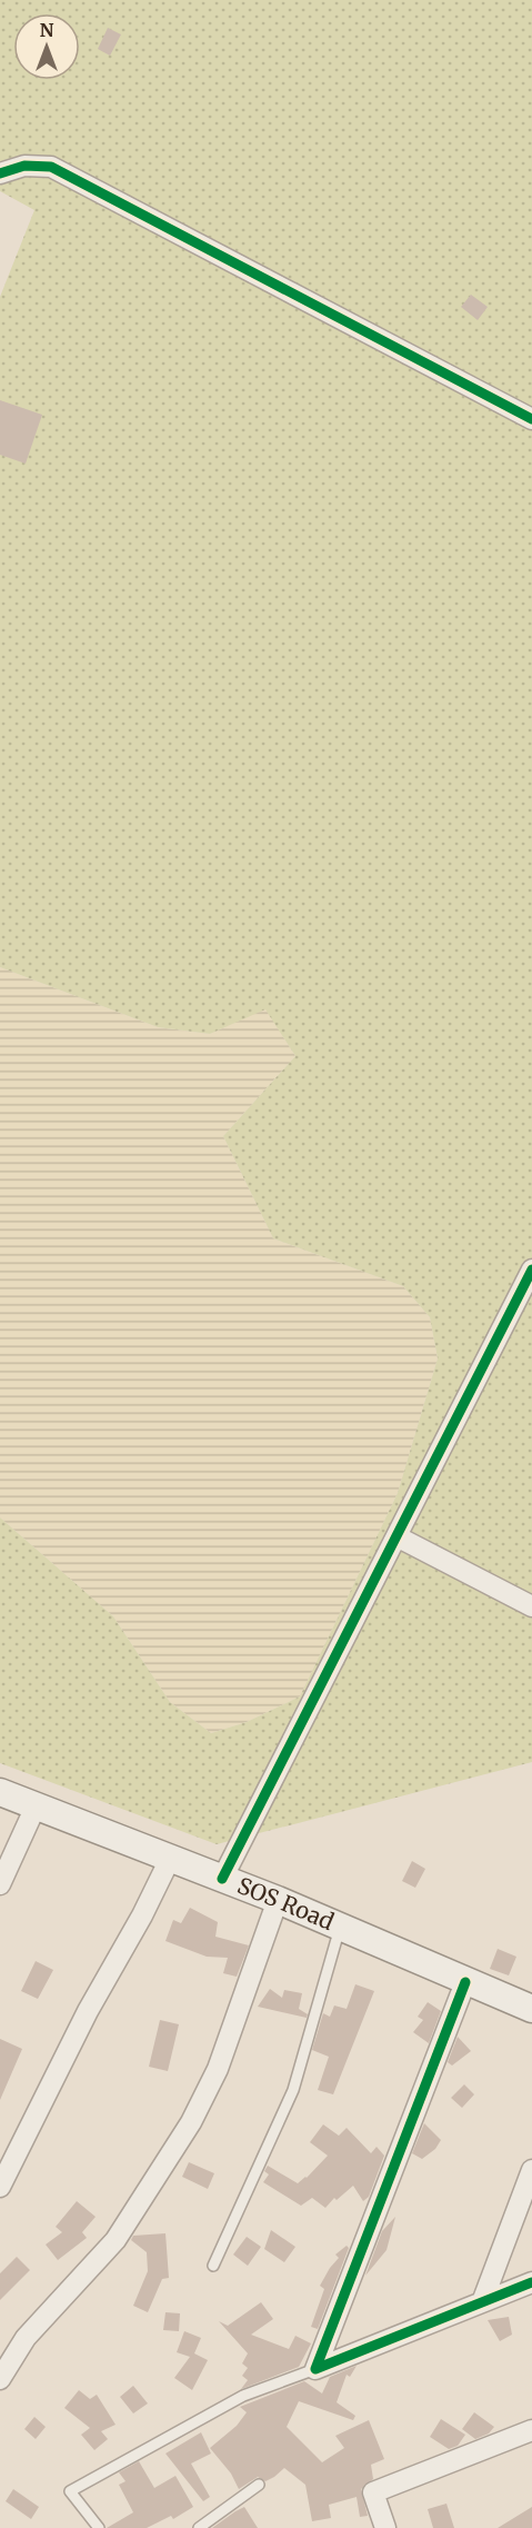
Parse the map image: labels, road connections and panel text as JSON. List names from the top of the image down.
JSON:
{
  "streets": {
    "street": ["SOS Road"]
  },
  "north": "top"
}
